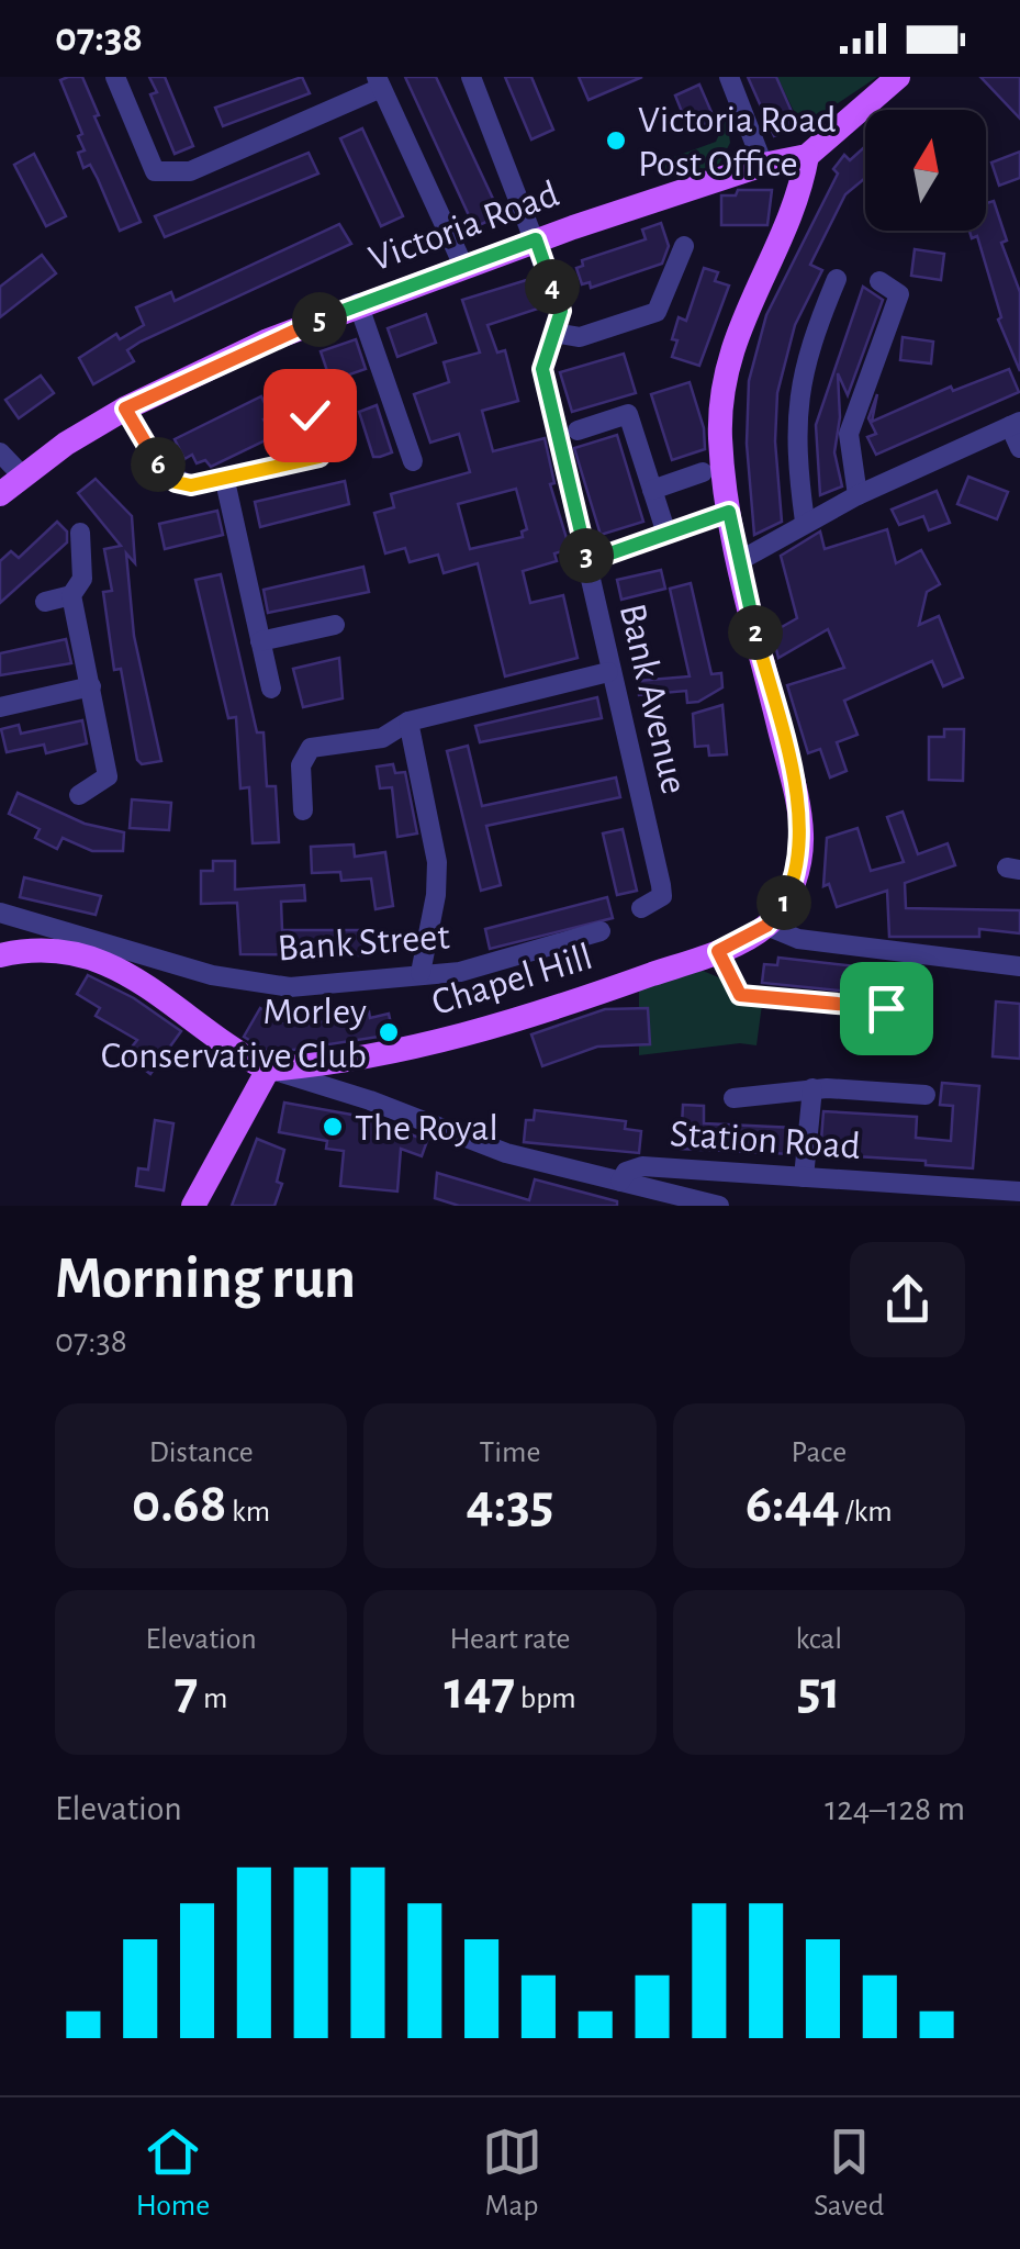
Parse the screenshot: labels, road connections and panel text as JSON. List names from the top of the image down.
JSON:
{
  "streets": {
    "main road": ["Victoria Road", "Chapel Hill"],
    "street": ["Bank Avenue", "Bank Street", "Station Road"]
  },
  "crossings": [
    ["Victoria Road", "Bank Avenue"],
    ["Chapel Hill", "Station Road"]
  ],
  "places": ["Victoria Road Post Office", "Morley Conservative Club", "The Royal"],
  "north": "top",
  "page": {
    "status": "07:38",
    "pins": [
      "4",
      "5",
      "6",
      "3",
      "2",
      "1"
    ],
    "heading": ["Morning run", "07:38"],
    "stats": [
      ["Distance", "0.68 km"],
      ["Time", "4:35"],
      ["Pace", "6:44 /km"],
      ["Elevation", "7 m"],
      ["Heart rate", "147 bpm"],
      ["kcal", "51"]
    ],
    "chart": ["Elevation", "124–128 m"],
    "tabs": ["Home", "Map", "Saved"]
  }
}
